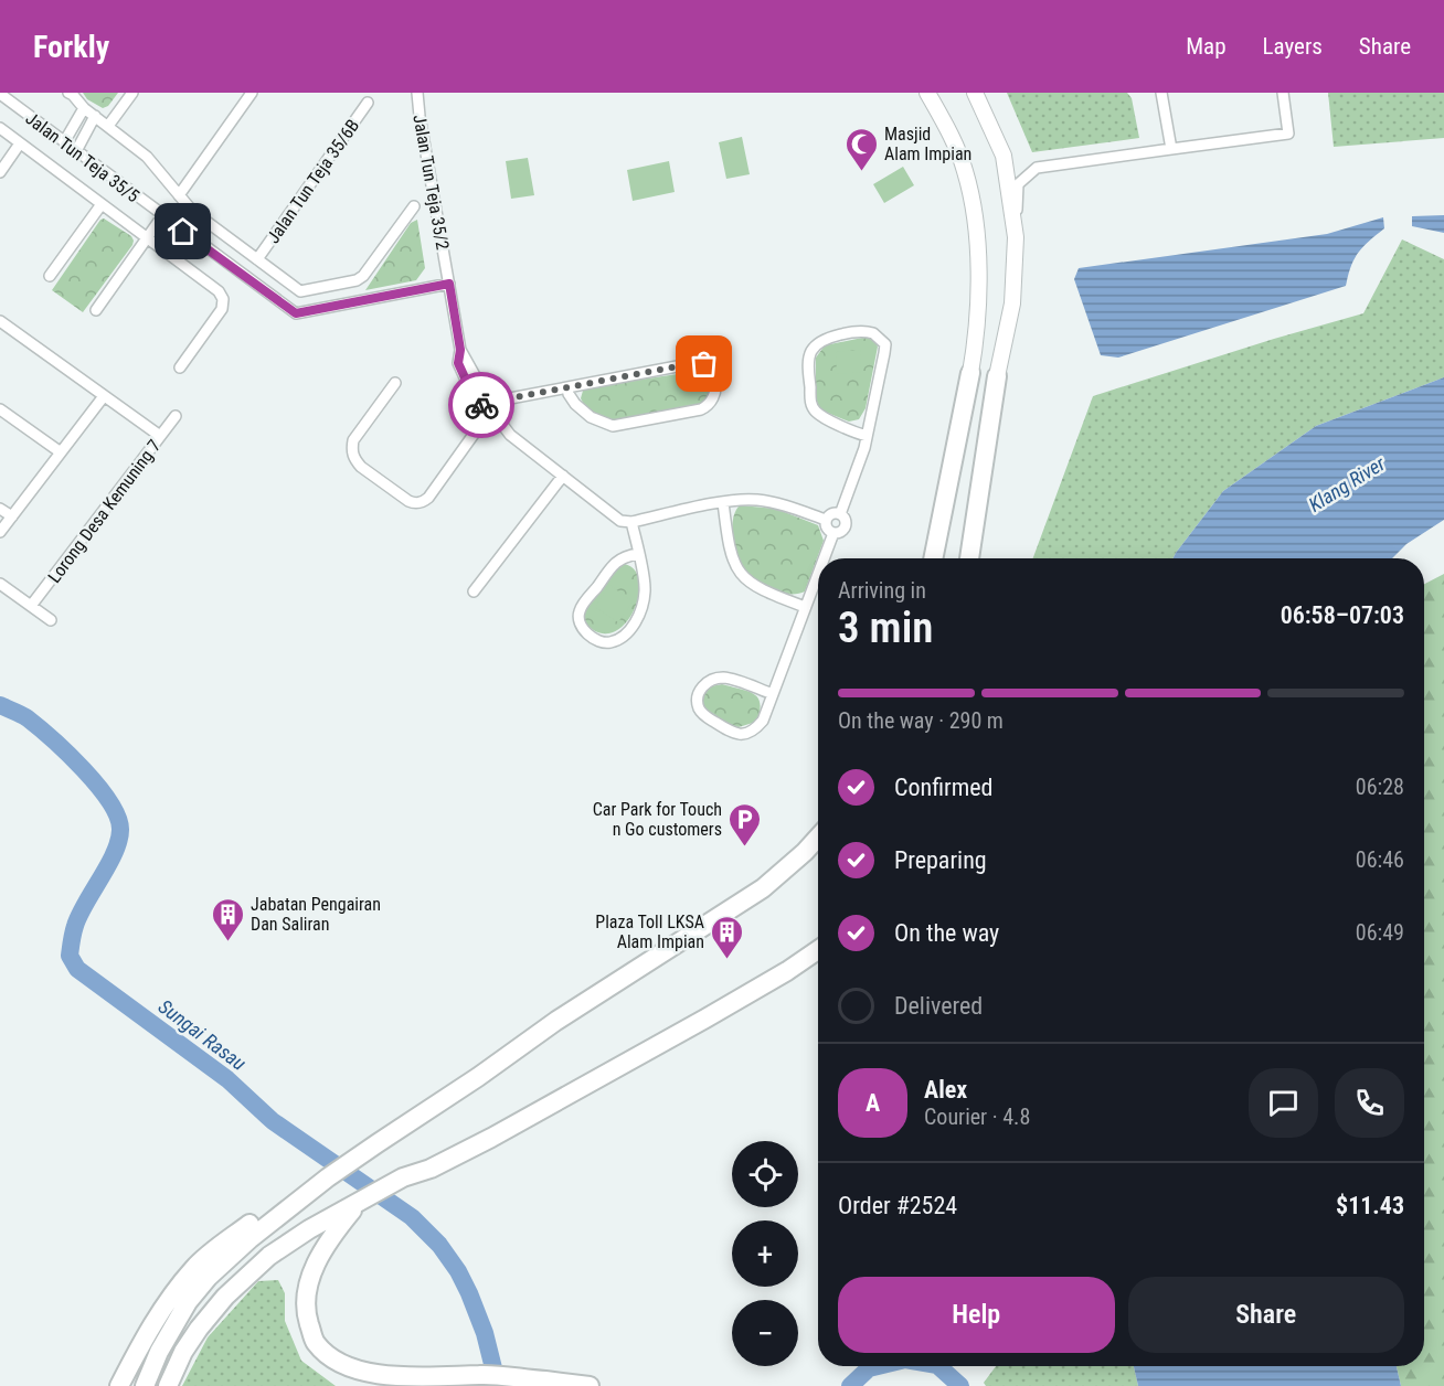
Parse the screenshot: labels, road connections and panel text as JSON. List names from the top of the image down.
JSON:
{
  "streets": {
    "street": [
      "Jalan Tun Teja 35/5",
      "Jalan Tun Teja 35/6B",
      "Jalan Tun Teja 35/2",
      "Lorong Desa Kemuning 7"
    ]
  },
  "crossings": [
    ["Jalan Tun Teja 35/5", "Jalan Tun Teja 35/2"]
  ],
  "water": ["Klang River", "Sungai Rasau"],
  "places": {
    "mosque": ["Masjid Alam Impian"],
    "parking": ["Car Park for Touch n Go customers"],
    "building": ["Jabatan Pengairan Dan Saliran", "Plaza Toll LKSA Alam Impian"]
  },
  "page": {
    "header": "Forkly",
    "nav": ["Map", "Layers", "Share"],
    "heading": ["3 min", "Arriving in", "06:58–07:03"],
    "panel": [
      "Alex",
      "Courier · 4.8",
      "Order #2524",
      "$11.43"
    ],
    "bar": "On the way · 290 m",
    "list": [
      ["Confirmed", "06:28"],
      ["Preparing", "06:46"],
      ["On the way", "06:49"],
      "Delivered"
    ],
    "round": "A",
    "map_buttons": ["+", "−"],
    "buttons": ["Help", "Share"]
  }
}
